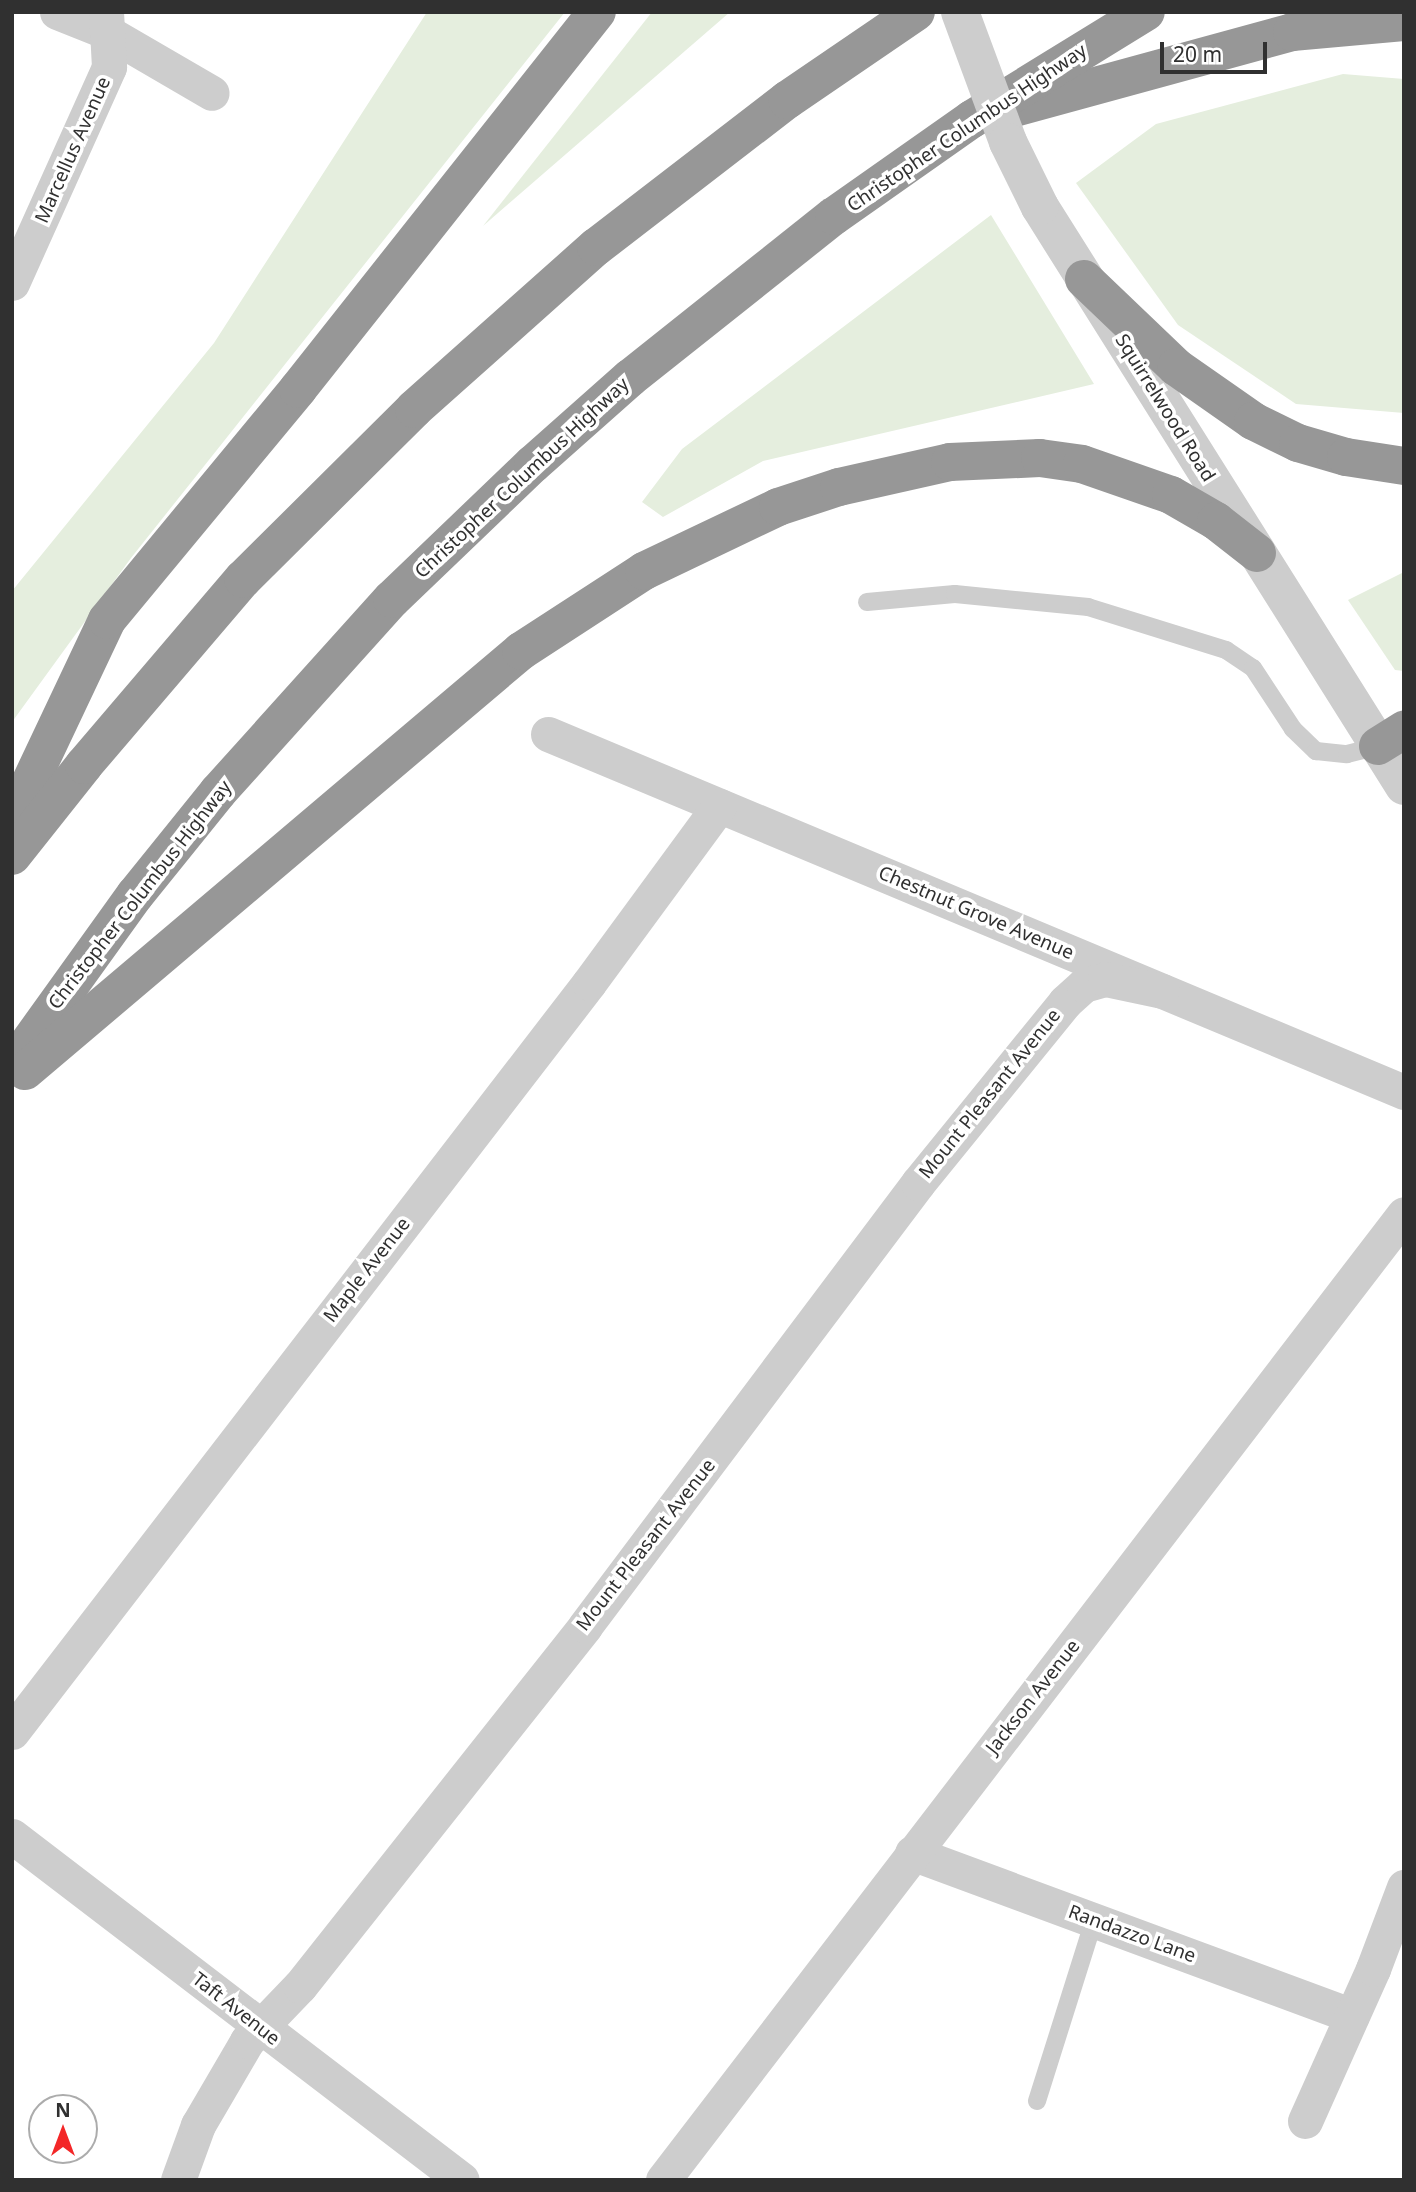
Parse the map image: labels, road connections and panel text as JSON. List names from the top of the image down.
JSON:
{
  "streets": {
    "highway": ["Christopher Columbus Highway"],
    "street": [
      "Marcellus Avenue",
      "Squirrelwood Road",
      "Chestnut Grove Avenue",
      "Mount Pleasant Avenue",
      "Maple Avenue",
      "Jackson Avenue",
      "Randazzo Lane",
      "Taft Avenue"
    ]
  },
  "crossings": [
    ["Chestnut Grove Avenue", "Mount Pleasant Avenue"],
    ["Chestnut Grove Avenue", "Maple Avenue"],
    ["Mount Pleasant Avenue", "Taft Avenue"],
    ["Jackson Avenue", "Randazzo Lane"]
  ],
  "scale_bar": "20 m",
  "north": "top"
}
